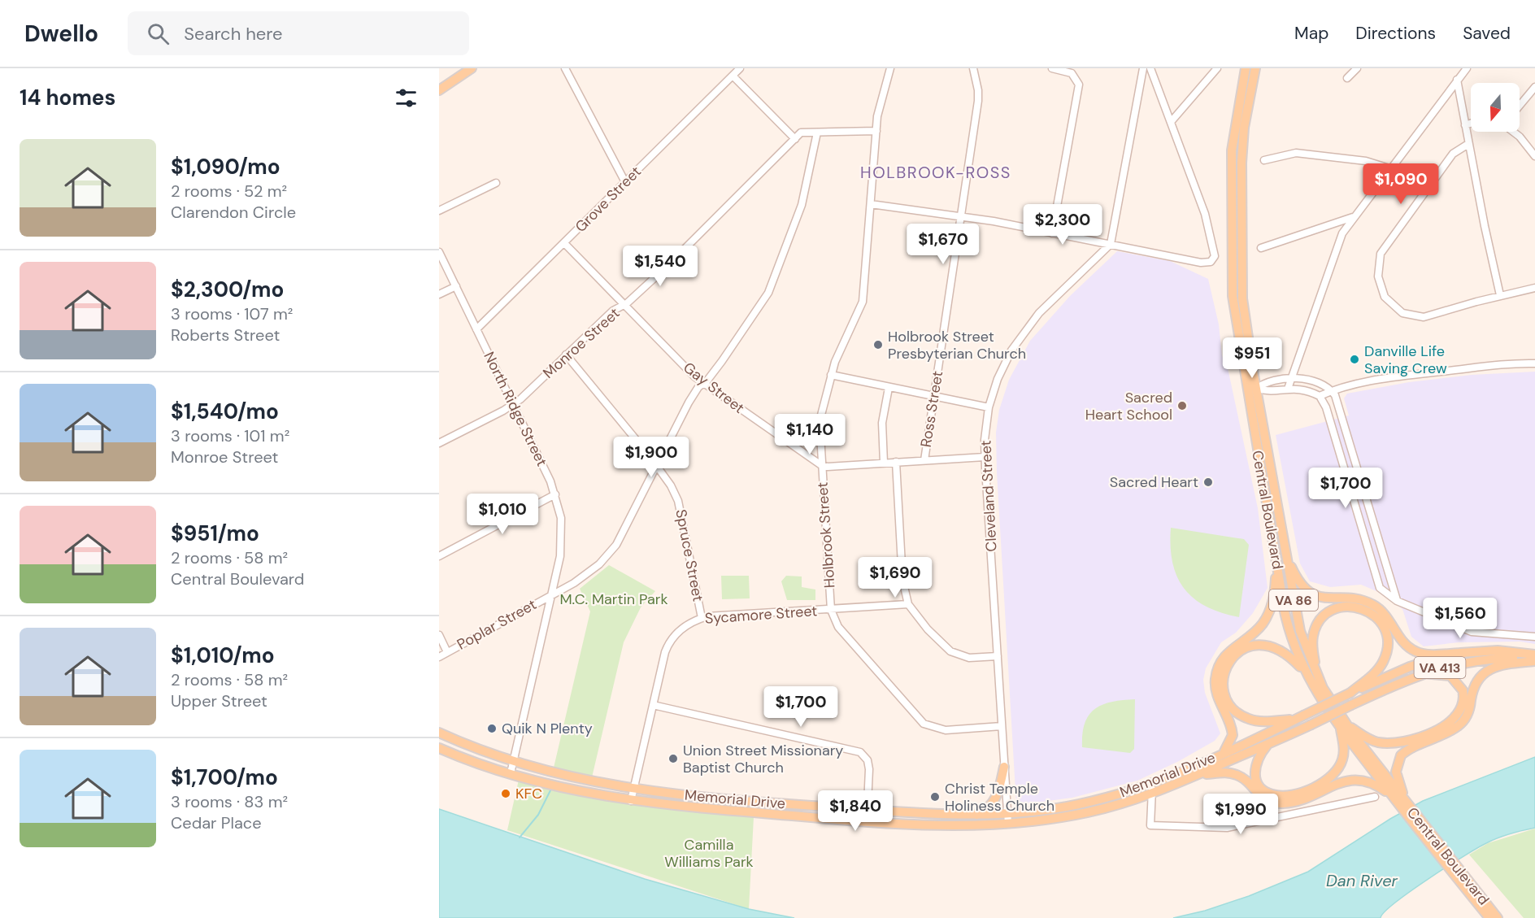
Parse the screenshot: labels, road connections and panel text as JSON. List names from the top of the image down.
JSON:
{
  "streets": {
    "main road": [
      "Central Boulevard",
      "VA 86",
      "VA 413",
      "Memorial Drive"
    ],
    "street": [
      "Grove Street",
      "Monroe Street",
      "Gay Street",
      "North Ridge Street",
      "Ross Street",
      "Cleveland Street",
      "Holbrook Street",
      "Spruce Street",
      "Sycamore Street",
      "Poplar Street"
    ]
  },
  "crossings": [
    ["Grove Street", "Gay Street"],
    ["Grove Street", "North Ridge Street"],
    ["Monroe Street", "Gay Street"],
    ["Monroe Street", "North Ridge Street"],
    ["Monroe Street", "Holbrook Street"],
    ["Monroe Street", "Spruce Street"],
    ["Monroe Street", "Poplar Street"],
    ["Gay Street", "Holbrook Street"],
    ["Gay Street", "Poplar Street"],
    ["North Ridge Street", "Poplar Street"],
    ["North Ridge Street", "Memorial Drive"],
    ["Cleveland Street", "Holbrook Street"],
    ["Cleveland Street", "Memorial Drive"],
    ["Holbrook Street", "Sycamore Street"],
    ["Spruce Street", "Sycamore Street"],
    ["Spruce Street", "Poplar Street"],
    ["Sycamore Street", "Memorial Drive"]
  ],
  "districts": ["HOLBROOK-ROSS"],
  "water": ["Dan River"],
  "parks": ["M.C. Martin Park", "Camilla Williams Park"],
  "places": [
    "Holbrook Street Presbyterian Church",
    "Danville Life Saving Crew",
    "Sacred Heart School",
    "Sacred Heart",
    "Quik N Plenty",
    "Union Street Missionary Baptist Church",
    "KFC",
    "Christ Temple Holiness Church"
  ],
  "north": "bottom",
  "page": {
    "header": "Dwello",
    "search": "Search here",
    "nav": ["Map", "Directions", "Saved"],
    "heading": "14 homes",
    "list": [
      {
        "name": "$1,090/mo",
        "note": "2 rooms · 52 m² · Clarendon Circle"
      },
      {
        "name": "$2,300/mo",
        "note": "3 rooms · 107 m² · Roberts Street"
      },
      {
        "name": "$1,540/mo",
        "note": "3 rooms · 101 m² · Monroe Street"
      },
      {
        "name": "$951/mo",
        "note": "2 rooms · 58 m² · Central Boulevard"
      },
      {
        "name": "$1,010/mo",
        "note": "2 rooms · 58 m² · Upper Street"
      },
      {
        "name": "$1,700/mo",
        "note": "3 rooms · 83 m² · Cedar Place"
      }
    ],
    "price": [
      "$1,090",
      "$2,300",
      "$1,670",
      "$1,540",
      "$951",
      "$1,140",
      "$1,900",
      "$1,700",
      "$1,010",
      "$1,690",
      "$1,560",
      "$1,700",
      "$1,840",
      "$1,990"
    ]
  }
}
